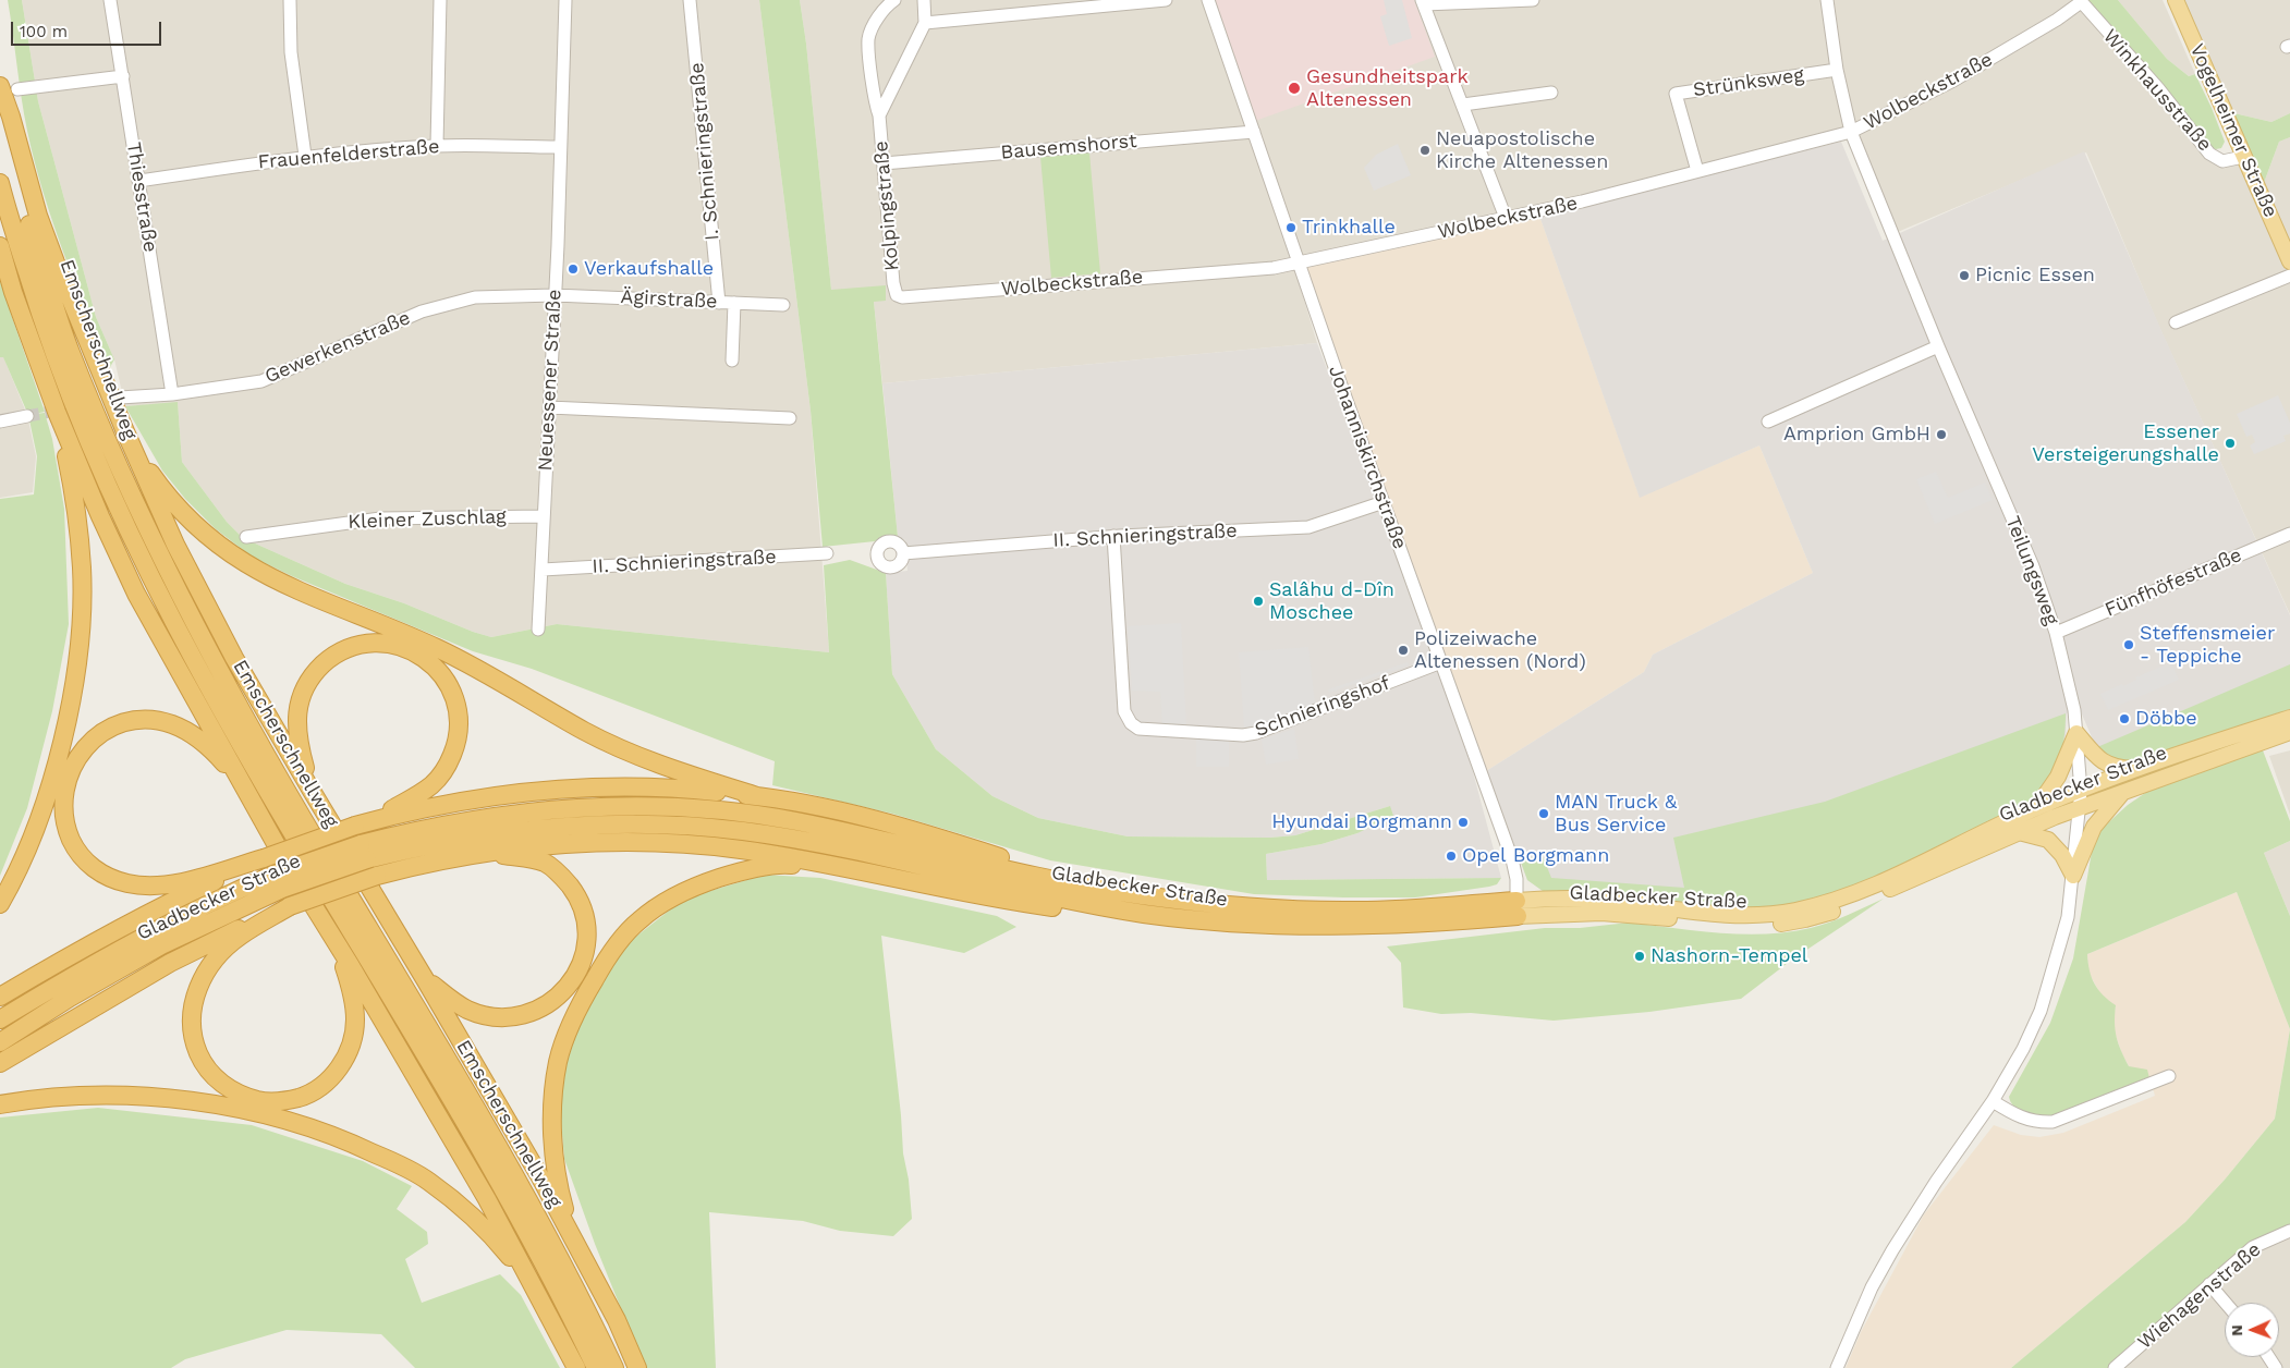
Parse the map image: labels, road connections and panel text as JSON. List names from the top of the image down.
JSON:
{
  "streets": {
    "highway": ["Emscherschnellweg", "Gladbecker Straße"],
    "main road": ["Vogelheimer Straße"],
    "street": [
      "Strünksweg",
      "Winkhausstraße",
      "Wolbeckstraße",
      "Bausemshorst",
      "I. Schnieringstraße",
      "Frauenfelderstraße",
      "Thiesstraße",
      "Kolpingstraße",
      "Ägirstraße",
      "Gewerkenstraße",
      "Neuessener Straße",
      "Johanniskirchstraße",
      "Kleiner Zuschlag",
      "II. Schnieringstraße",
      "Teilungsweg",
      "Fünfhöfestraße",
      "Schnieringshof",
      "Wiehagenstraße"
    ]
  },
  "crossings": [
    ["Strünksweg", "Wolbeckstraße"],
    ["Strünksweg", "Teilungsweg"],
    ["Winkhausstraße", "Wolbeckstraße"],
    ["Winkhausstraße", "Vogelheimer Straße"],
    ["Wolbeckstraße", "Kolpingstraße"],
    ["Wolbeckstraße", "Johanniskirchstraße"],
    ["Wolbeckstraße", "Teilungsweg"],
    ["Bausemshorst", "Kolpingstraße"],
    ["Bausemshorst", "Johanniskirchstraße"],
    ["I. Schnieringstraße", "Ägirstraße"],
    ["Frauenfelderstraße", "Thiesstraße"],
    ["Frauenfelderstraße", "Neuessener Straße"],
    ["Thiesstraße", "Gewerkenstraße"],
    ["Ägirstraße", "Gewerkenstraße"],
    ["Ägirstraße", "Neuessener Straße"],
    ["Gewerkenstraße", "Neuessener Straße"],
    ["Neuessener Straße", "Kleiner Zuschlag"],
    ["Neuessener Straße", "II. Schnieringstraße"],
    ["Johanniskirchstraße", "II. Schnieringstraße"],
    ["Johanniskirchstraße", "Schnieringshof"],
    ["Johanniskirchstraße", "Gladbecker Straße"],
    ["II. Schnieringstraße", "Schnieringshof"],
    ["Teilungsweg", "Fünfhöfestraße"],
    ["Teilungsweg", "Gladbecker Straße"]
  ],
  "places": [
    "Gesundheitspark Altenessen",
    "Neuapostolische Kirche Altenessen",
    "Trinkhalle",
    "Verkaufshalle",
    "Picnic Essen",
    "Amprion GmbH",
    "Essener Versteigerungshalle",
    "Salâhu d-Dîn Moschee",
    "Steffensmeier - Teppiche",
    "Polizeiwache Altenessen (Nord)",
    "Döbbe",
    "MAN Truck & Bus Service",
    "Hyundai Borgmann",
    "Opel Borgmann",
    "Nashorn-Tempel"
  ],
  "scale_bar": "100 m",
  "north": "left"
}
